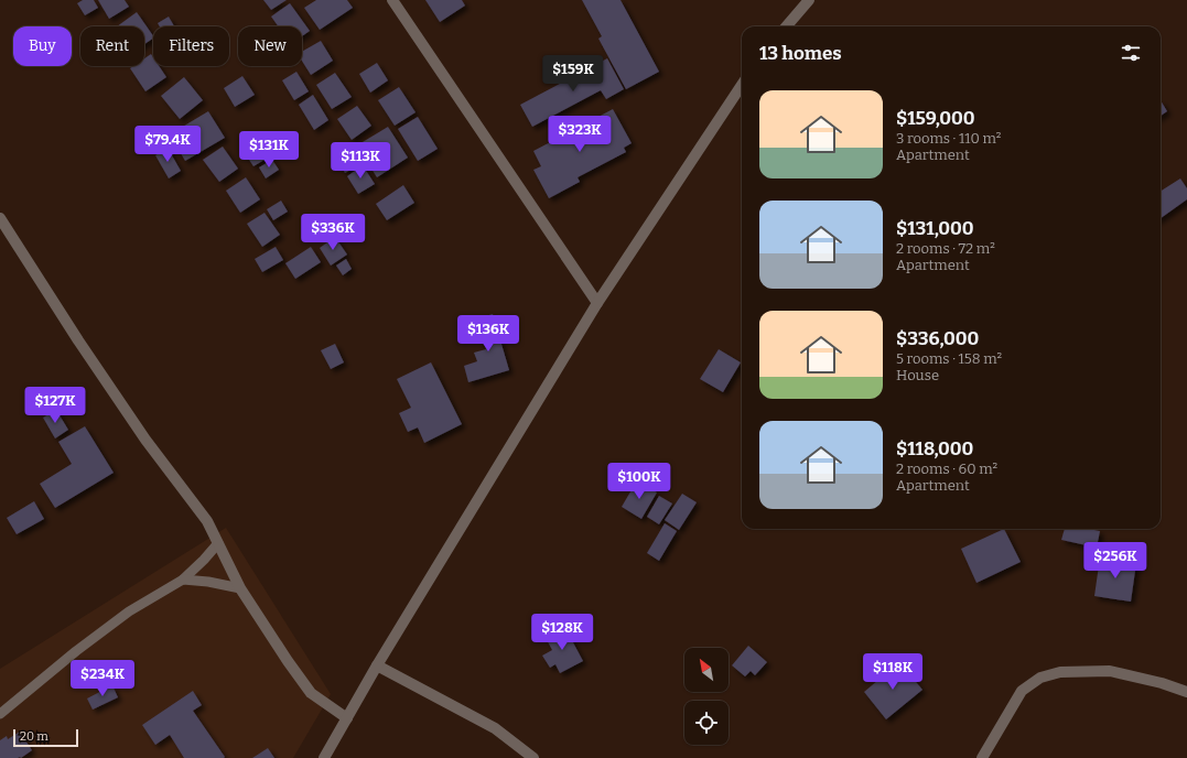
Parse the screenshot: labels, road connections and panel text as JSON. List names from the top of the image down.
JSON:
{
  "scale_bar": "20 m",
  "north": "top left",
  "page": {
    "chip": [
      "Buy",
      "Rent",
      "Filters",
      "New"
    ],
    "heading": "13 homes",
    "price": [
      "$159K",
      "$323K",
      "$79.4K",
      "$131K",
      "$113K",
      "$336K",
      "$136K",
      "$127K",
      "$100K",
      "$256K",
      "$128K",
      "$118K",
      "$234K"
    ],
    "list": [
      {
        "name": "$159,000",
        "note": "3 rooms · 110 m² · Apartment"
      },
      {
        "name": "$131,000",
        "note": "2 rooms · 72 m² · Apartment"
      },
      {
        "name": "$336,000",
        "note": "5 rooms · 158 m² · House"
      },
      {
        "name": "$118,000",
        "note": "2 rooms · 60 m² · Apartment"
      }
    ],
    "scale": "20 m"
  }
}
